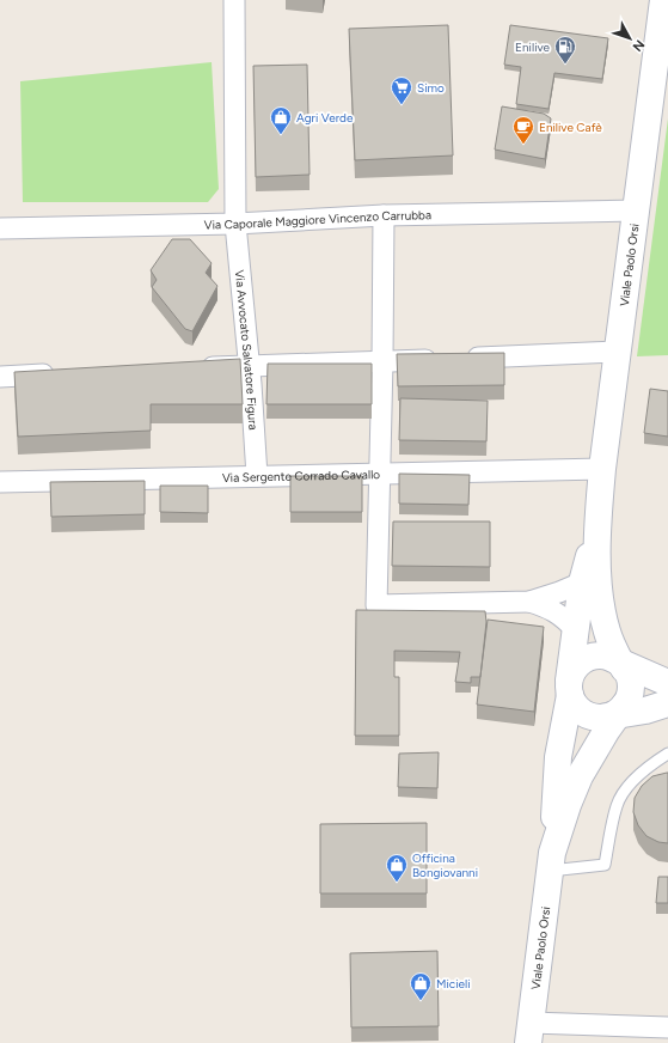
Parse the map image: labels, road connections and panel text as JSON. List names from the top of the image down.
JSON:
{
  "streets": {
    "main road": ["Viale Paolo Orsi"],
    "street": ["Via Caporale Maggiore Vincenzo Carrubba", "Via Avvocato Salvatore Figura", "Via Sergente Corrado Cavallo"]
  },
  "crossings": [
    ["Via Caporale Maggiore Vincenzo Carrubba", "Viale Paolo Orsi"],
    ["Via Caporale Maggiore Vincenzo Carrubba", "Via Avvocato Salvatore Figura"],
    ["Viale Paolo Orsi", "Via Sergente Corrado Cavallo"],
    ["Via Avvocato Salvatore Figura", "Via Sergente Corrado Cavallo"]
  ],
  "places": {
    "fuel station": ["Enilive"],
    "supermarket": ["Simo"],
    "shop": ["Agri Verde", "Officina Bongiovanni", "Micieli"],
    "cafe": ["Enilive Cafè"]
  },
  "north": "bottom right"
}
